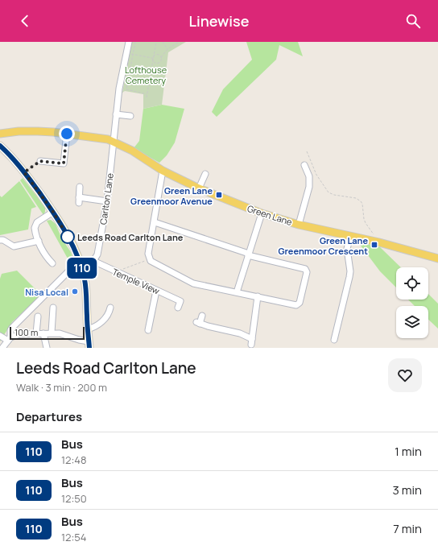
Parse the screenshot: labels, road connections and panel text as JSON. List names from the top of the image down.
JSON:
{
  "streets": {
    "main road": ["Green Lane"],
    "street": ["Carlton Lane", "Temple View"]
  },
  "crossings": [
    ["Carlton Lane", "Green Lane"],
    ["Carlton Lane", "Temple View"]
  ],
  "parks": ["Lofthouse Cemetery"],
  "places": {
    "transit": ["Green Lane Greenmoor Avenue", "Green Lane Greenmoor Crescent"],
    "other": ["Leeds Road Carlton Lane", "Nisa Local"]
  },
  "lines": ["bus line 110"],
  "scale_bar": "100 m",
  "page": {
    "header": "Linewise",
    "on_map": "110",
    "scale": "100 m",
    "heading": [
      ["Leeds Road Carlton Lane", "Walk · 3 min · 200 m"],
      "Departures"
    ],
    "list": [
      {
        "mark": "110",
        "name": "Bus",
        "note": "12:48",
        "value": "1 min"
      },
      {
        "mark": "110",
        "name": "Bus",
        "note": "12:50",
        "value": "3 min"
      },
      {
        "mark": "110",
        "name": "Bus",
        "note": "12:54",
        "value": "7 min"
      }
    ]
  }
}
